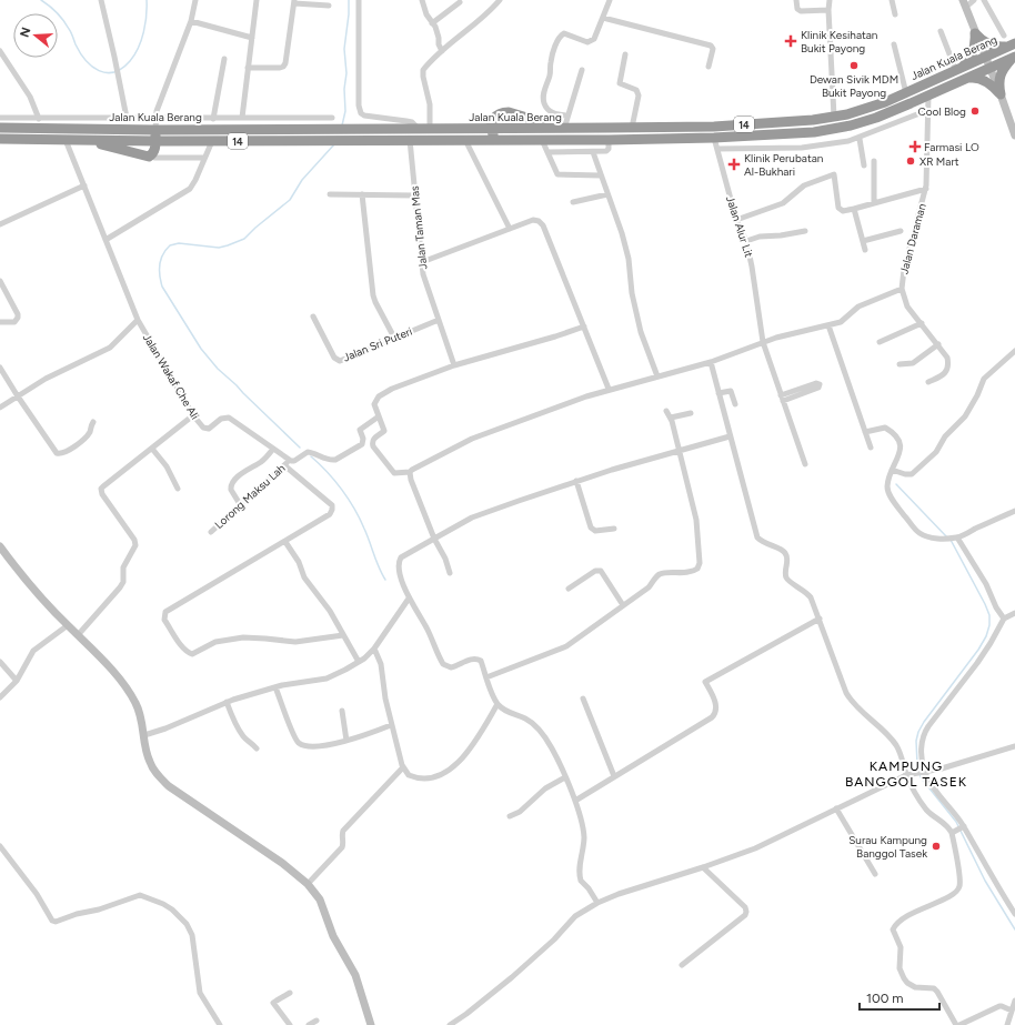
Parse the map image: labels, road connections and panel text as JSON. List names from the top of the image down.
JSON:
{
  "streets": {
    "highway": ["Jalan Kuala Berang", "14"],
    "street": [
      "Jalan Alur Lit",
      "Jalan Taman Mas",
      "Jalan Daraman",
      "Jalan Sri Puteri",
      "Jalan Wakaf Che Ali",
      "Lorong Maksu Lah"
    ]
  },
  "crossings": [
    ["Jalan Kuala Berang", "Jalan Alur Lit"],
    ["Jalan Kuala Berang", "Jalan Taman Mas"],
    ["Jalan Kuala Berang", "Jalan Daraman"],
    ["Jalan Kuala Berang", "Jalan Wakaf Che Ali"],
    ["Jalan Taman Mas", "Jalan Sri Puteri"],
    ["Jalan Wakaf Che Ali", "Lorong Maksu Lah"]
  ],
  "districts": ["KAMPUNG BANGGOL TASEK"],
  "places": {
    "health": ["Klinik Kesihatan Bukit Payong", "Farmasi LO", "Klinik Perubatan Al-Bukhari"],
    "other": [
      "Dewan Sivik MDM Bukit Payong",
      "Cool Blog",
      "XR Mart",
      "Surau Kampung Banggol Tasek"
    ]
  },
  "scale_bar": "100 m",
  "north": "left"
}
